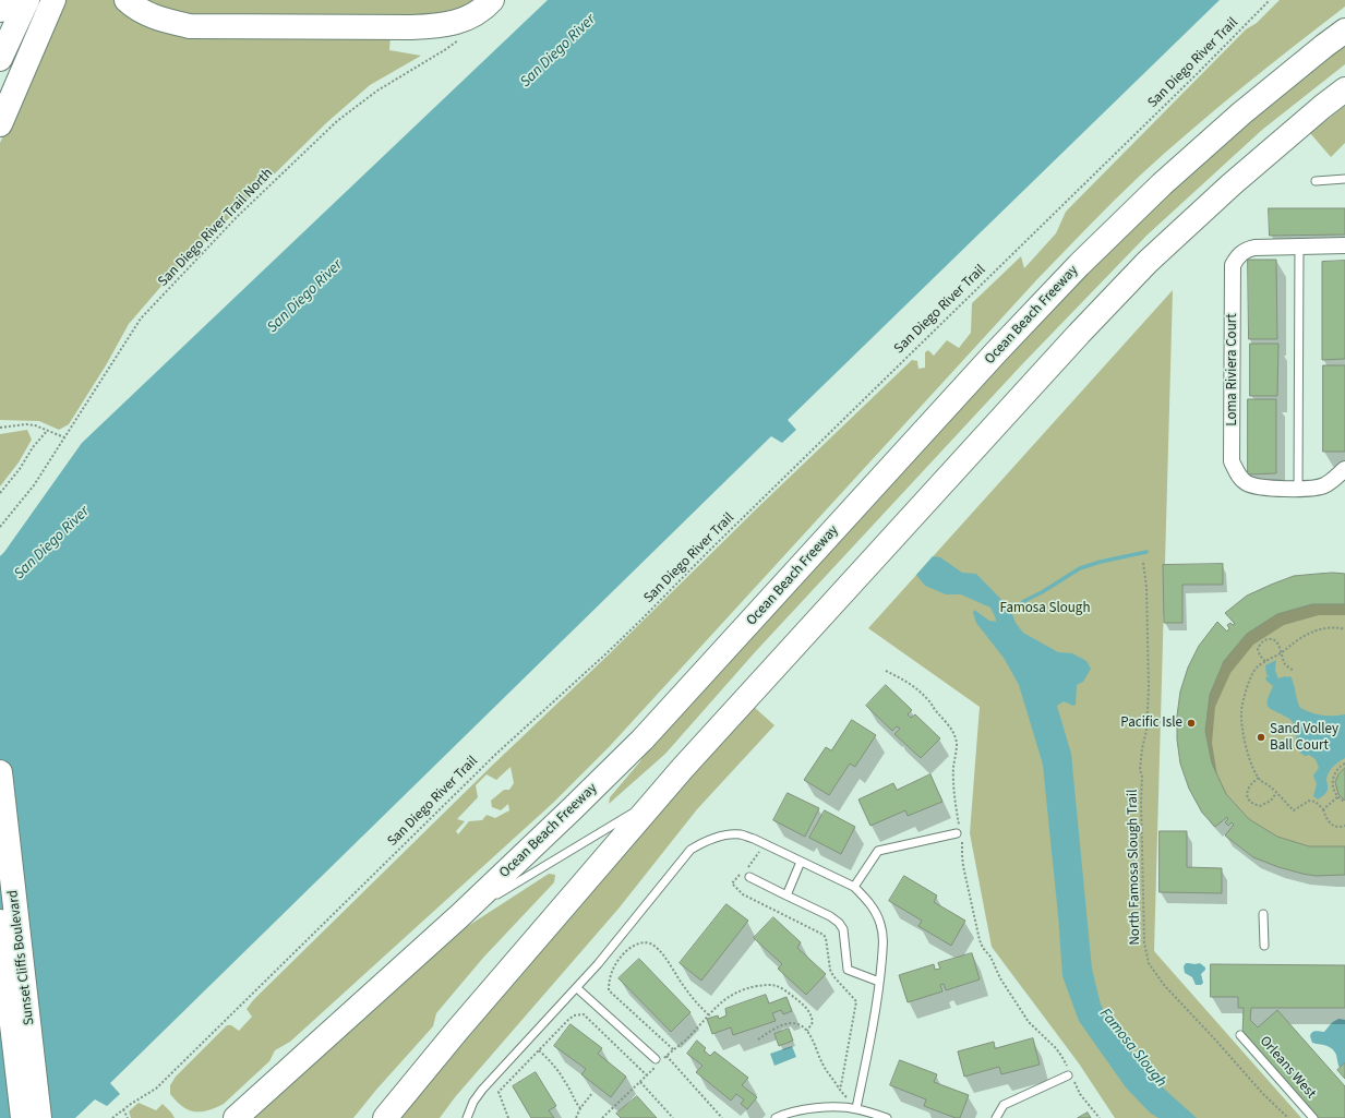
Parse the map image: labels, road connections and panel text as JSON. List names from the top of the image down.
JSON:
{
  "streets": {
    "main road": ["Ocean Beach Freeway", "Sunset Cliffs Boulevard"],
    "street": ["Loma Riviera Court"],
    "lane": ["Orleans West"],
    "path": ["San Diego River Trail", "San Diego River Trail North", "North Famosa Slough Trail"]
  },
  "water": ["San Diego River", "Famosa Slough"],
  "parks": ["Famosa Slough"],
  "places": ["Pacific Isle", "Sand Volley Ball Court"]
}
